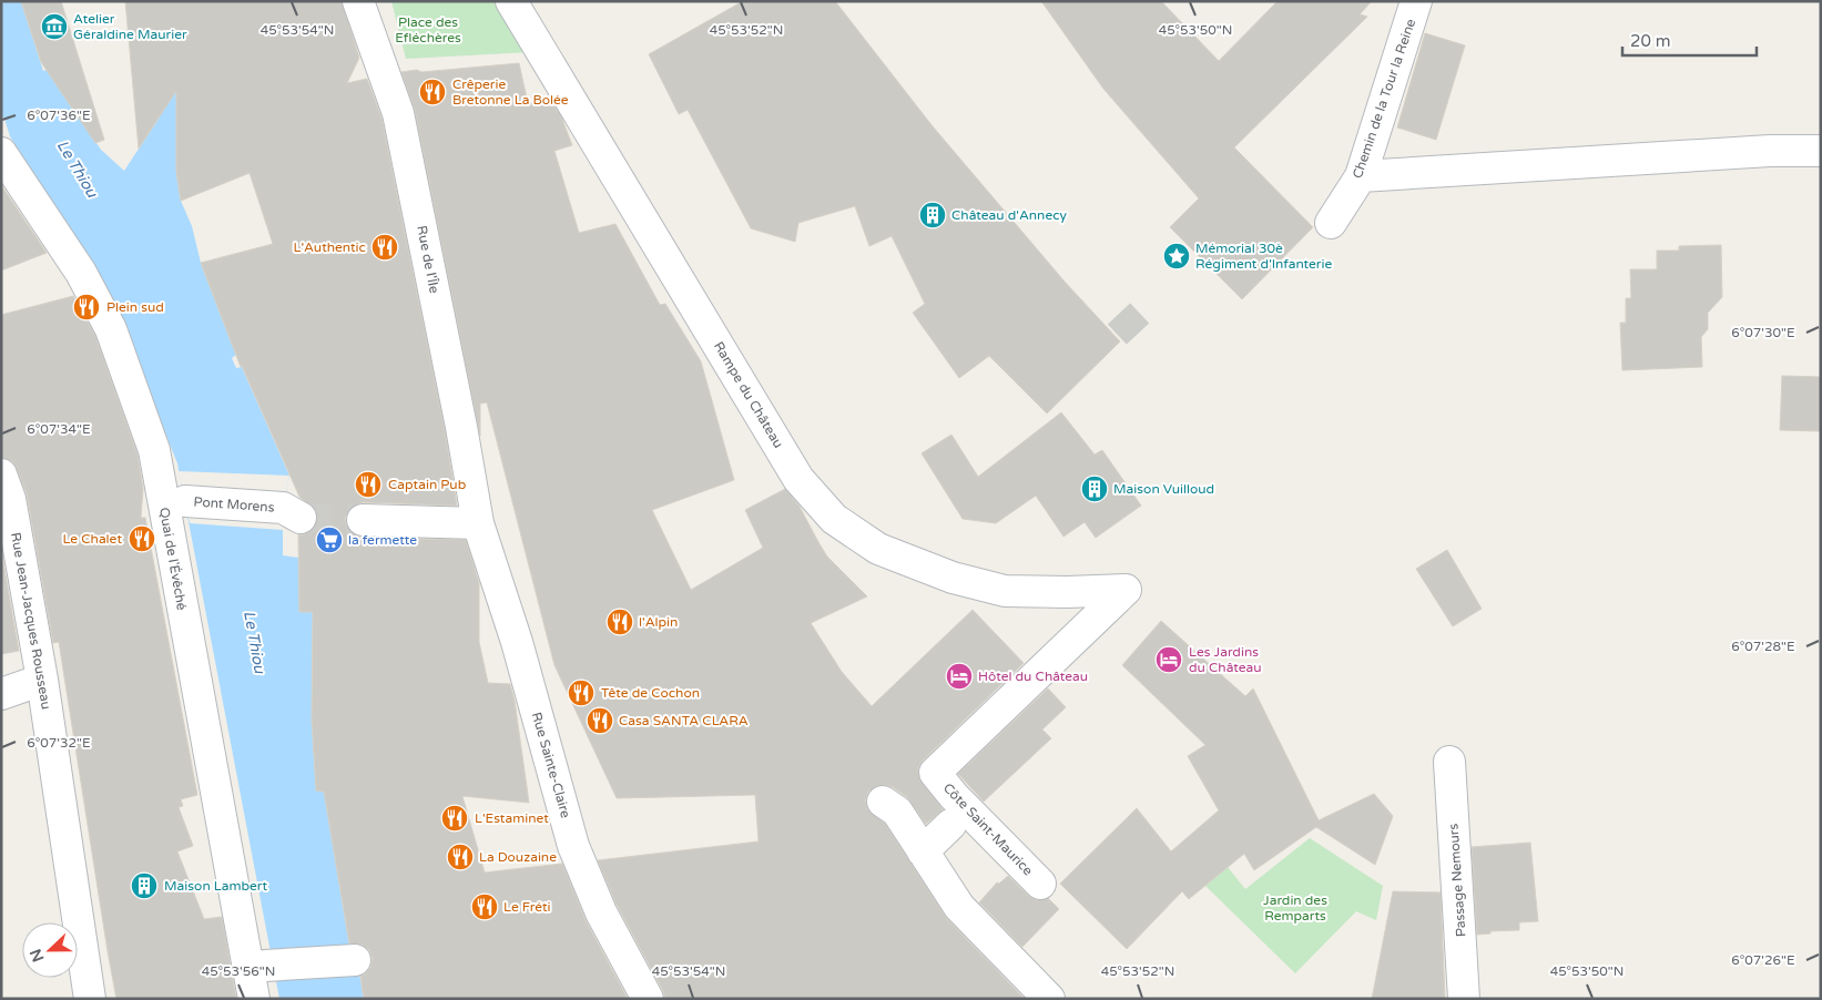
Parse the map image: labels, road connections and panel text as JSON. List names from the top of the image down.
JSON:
{
  "streets": {
    "street": [
      "Chemin de la Tour la Reine",
      "Rue de l'Île",
      "Rampe du Château",
      "Pont Morens",
      "Quai de l'Évêché",
      "Rue Jean-Jacques Rousseau",
      "Rue Sainte-Claire",
      "Côte Saint-Maurice",
      "Passage Nemours"
    ]
  },
  "crossings": [
    ["Rue de l'Île", "Rue Sainte-Claire"],
    ["Rampe du Château", "Côte Saint-Maurice"]
  ],
  "water": ["Le Thiou"],
  "parks": ["Place des Efléchères", "Jardin des Remparts"],
  "places": {
    "museum": ["Atelier Géraldine Maurier"],
    "restaurant": [
      "Crêperie Bretonne La Bolée",
      "L'Authentic",
      "Plein sud",
      "Captain Pub",
      "Le Chalet",
      "l'Alpin",
      "Tête de Cochon",
      "Casa SANTA CLARA",
      "L'Estaminet",
      "La Douzaine",
      "Le Fréti"
    ],
    "building": ["Château d'Annecy", "Maison Vuilloud", "Maison Lambert"],
    "place": ["Mémorial 30è Régiment d'Infanterie"],
    "supermarket": ["la fermette"],
    "hotel": ["Les Jardins du Château", "Hôtel du Château"]
  },
  "scale_bar": "20 m",
  "north": "left",
  "coordinates": [
    "45°53'54\"N",
    "45°53'52\"N",
    "45°53'50\"N",
    "6°07'36\"E",
    "6°07'30\"E",
    "6°07'34\"E",
    "6°07'28\"E",
    "6°07'32\"E",
    "6°07'26\"E",
    "45°53'56\"N"
  ]
}
